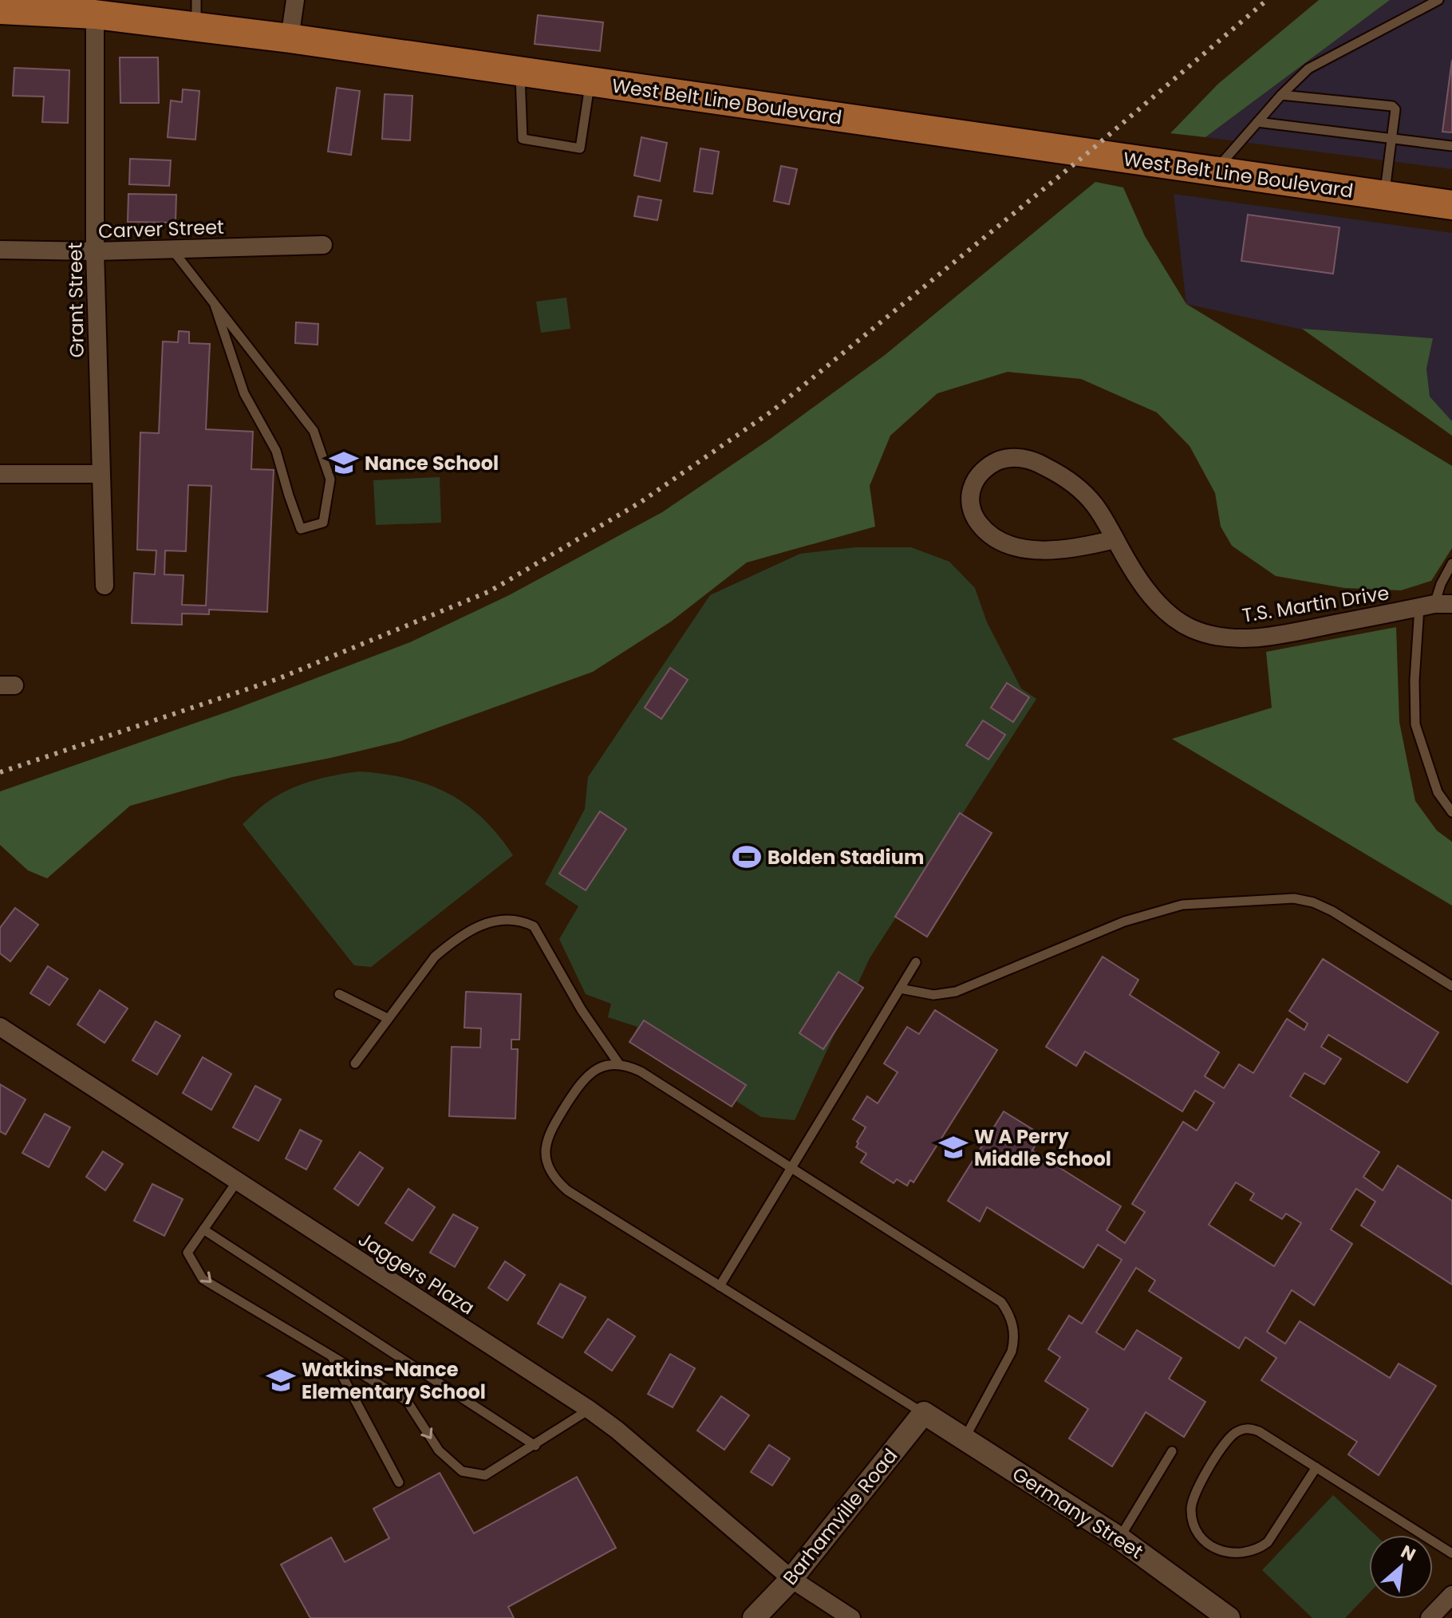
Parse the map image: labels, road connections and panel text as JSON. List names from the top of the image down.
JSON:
{
  "streets": {
    "main road": ["West Belt Line Boulevard"],
    "street": [
      "Carver Street",
      "Grant Street",
      "T.S. Martin Drive",
      "Jaggers Plaza",
      "Germany Street",
      "Barhamville Road"
    ]
  },
  "crossings": [
    ["West Belt Line Boulevard", "Grant Street"],
    ["Carver Street", "Grant Street"],
    ["Jaggers Plaza", "Barhamville Road"],
    ["Germany Street", "Barhamville Road"]
  ],
  "places": {
    "school or university": ["Nance School", "W A Perry Middle School", "Watkins-Nance Elementary School"],
    "sports": ["Bolden Stadium"]
  },
  "north": "top right"
}
